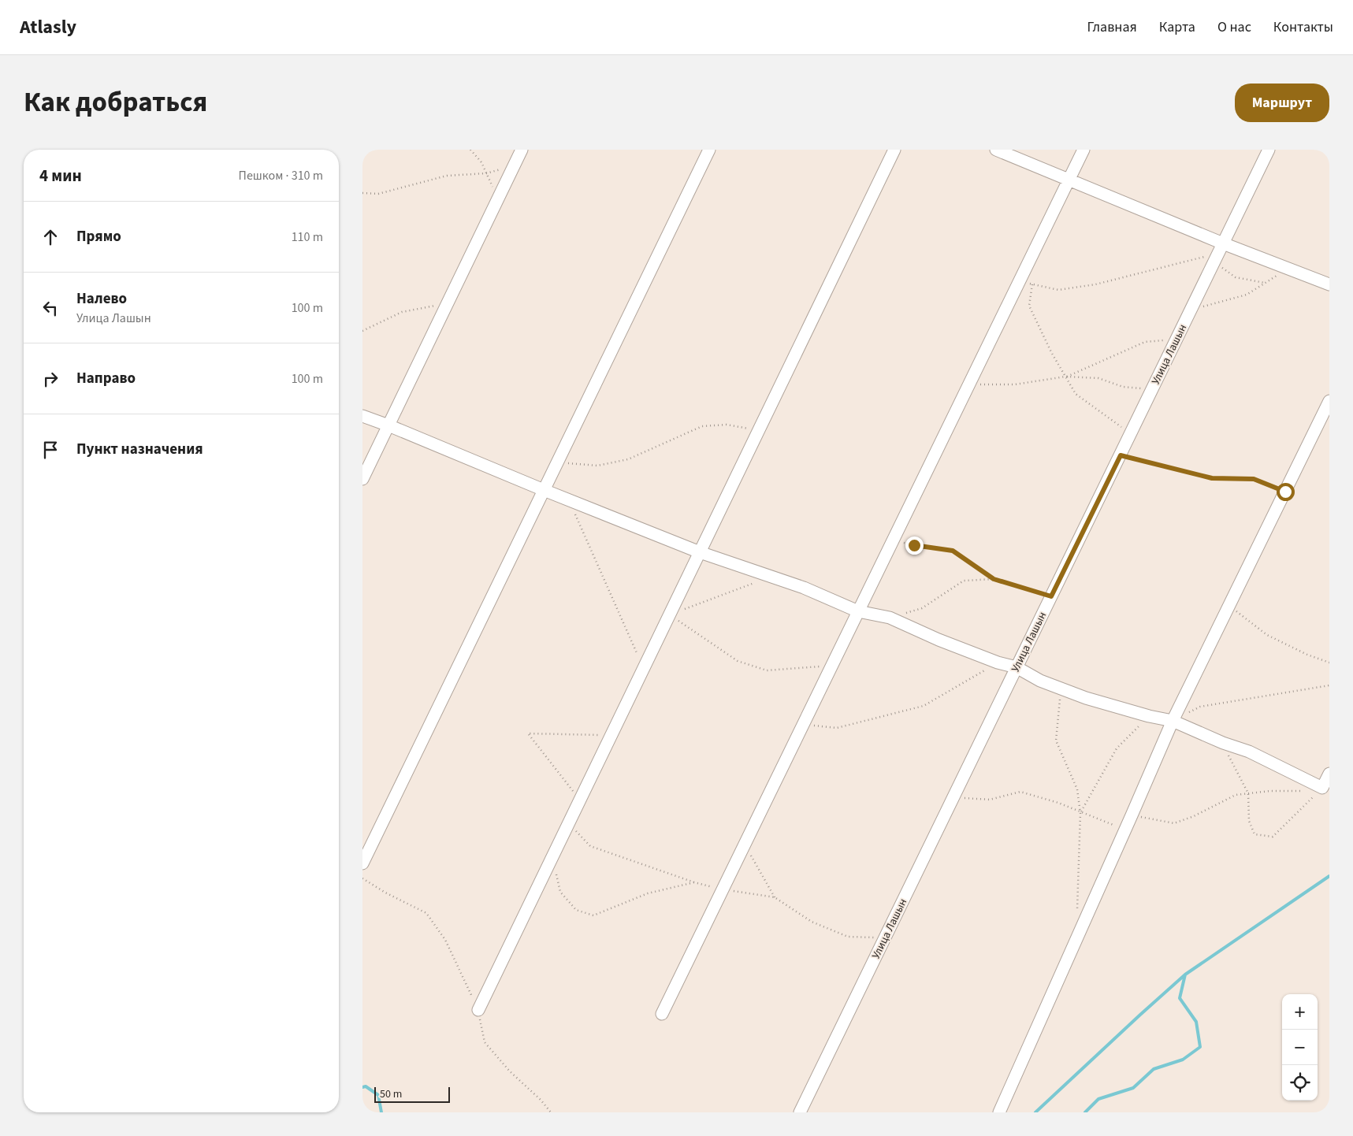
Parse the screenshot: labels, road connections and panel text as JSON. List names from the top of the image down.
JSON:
{
  "streets": {
    "street": ["Улица Лашын"]
  },
  "scale_bar": "50 m",
  "page": {
    "header": "Atlasly",
    "nav": [
      "Главная",
      "Карта",
      "О нас",
      "Контакты"
    ],
    "title": "Как добраться",
    "buttons": "Маршрут",
    "heading": ["4 мин", "Пешком · 310 m"],
    "list": [
      ["Прямо", "110 m"],
      ["Налево", "Улица Лашын", "100 m"],
      ["Направо", "100 m"],
      "Пункт назначения"
    ],
    "map_buttons": ["+", "−"],
    "scale": "50 m"
  }
}
